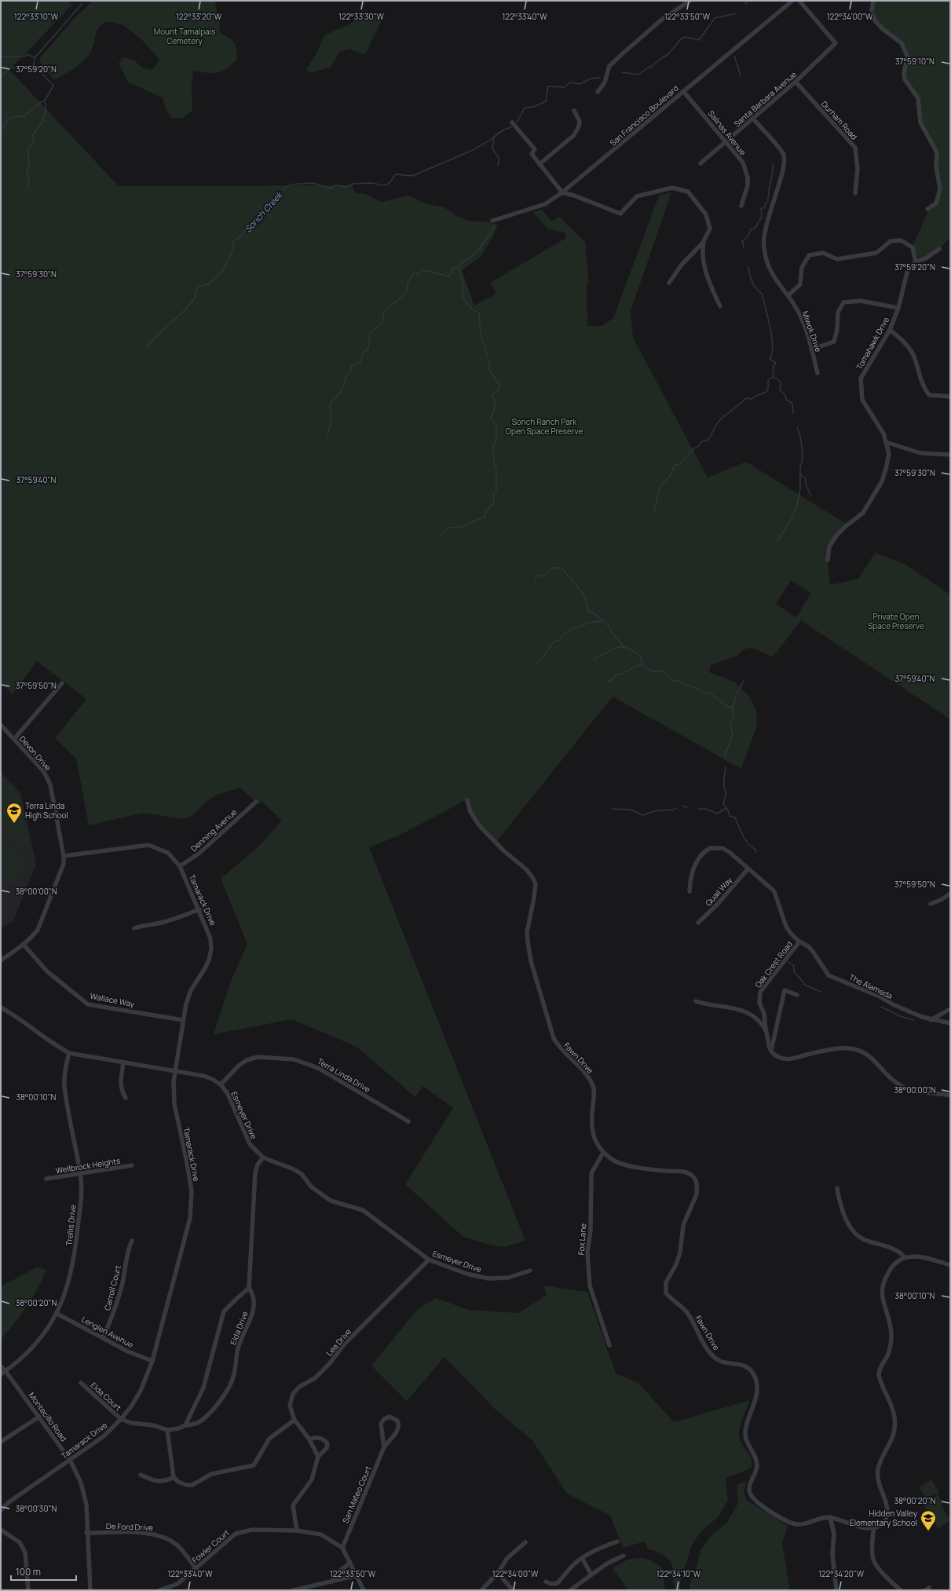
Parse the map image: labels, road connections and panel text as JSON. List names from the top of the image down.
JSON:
{
  "streets": {
    "street": [
      "Santa Barbara Avenue",
      "San Francisco Boulevard",
      "Durham Road",
      "Salinas Avenue",
      "Miwok Drive",
      "Tomahawk Drive",
      "Devon Drive",
      "Denning Avenue",
      "Quail Way",
      "Tamarack Drive",
      "Oak Crest Road",
      "The Alameda",
      "Wallace Way",
      "Fawn Drive",
      "Terra Linda Drive",
      "Esmeyer Drive",
      "Wellbrock Heights",
      "Trellis Drive",
      "Fox Lane",
      "Carroll Court",
      "Elda Drive",
      "Lenglen Avenue",
      "Lea Drive",
      "Elda Court",
      "Montecillo Road",
      "San Mateo Court",
      "De Ford Drive",
      "Fowler Court"
    ]
  },
  "crossings": [
    ["Santa Barbara Avenue", "Durham Road"],
    ["Santa Barbara Avenue", "Salinas Avenue"],
    ["Santa Barbara Avenue", "Miwok Drive"],
    ["San Francisco Boulevard", "Salinas Avenue"],
    ["Devon Drive", "Tamarack Drive"],
    ["Devon Drive", "Wallace Way"],
    ["Denning Avenue", "Tamarack Drive"],
    ["Quail Way", "Oak Crest Road"],
    ["Tamarack Drive", "Wallace Way"],
    ["Tamarack Drive", "Lenglen Avenue"],
    ["Tamarack Drive", "Elda Court"],
    ["Tamarack Drive", "Montecillo Road"],
    ["Oak Crest Road", "The Alameda"],
    ["Fawn Drive", "Fox Lane"],
    ["Terra Linda Drive", "Esmeyer Drive"],
    ["Esmeyer Drive", "Elda Drive"],
    ["Esmeyer Drive", "Lea Drive"],
    ["Wellbrock Heights", "Trellis Drive"],
    ["Trellis Drive", "Lenglen Avenue"],
    ["Trellis Drive", "Montecillo Road"],
    ["Carroll Court", "Lenglen Avenue"],
    ["Montecillo Road", "De Ford Drive"],
    ["De Ford Drive", "Fowler Court"]
  ],
  "water": ["Sorich Creek"],
  "parks": ["Mount Tamalpais Cemetery", "Sorich Ranch Park Open Space Preserve", "Private Open Space Preserve"],
  "places": {
    "school or university": ["Terra Linda High School", "Hidden Valley Elementary School"]
  },
  "scale_bar": "100 m",
  "coordinates": [
    "122°33'10\"W",
    "122°33'20\"W",
    "122°33'30\"W",
    "122°33'40\"W",
    "122°33'50\"W",
    "122°34'00\"W",
    "37°59'10\"N",
    "37°59'20\"N",
    "37°59'30\"N",
    "37°59'40\"N",
    "37°59'50\"N",
    "38°00'00\"N",
    "38°00'10\"N",
    "38°00'20\"N",
    "38°00'30\"N",
    "122°34'10\"W",
    "122°34'20\"W"
  ]
}
